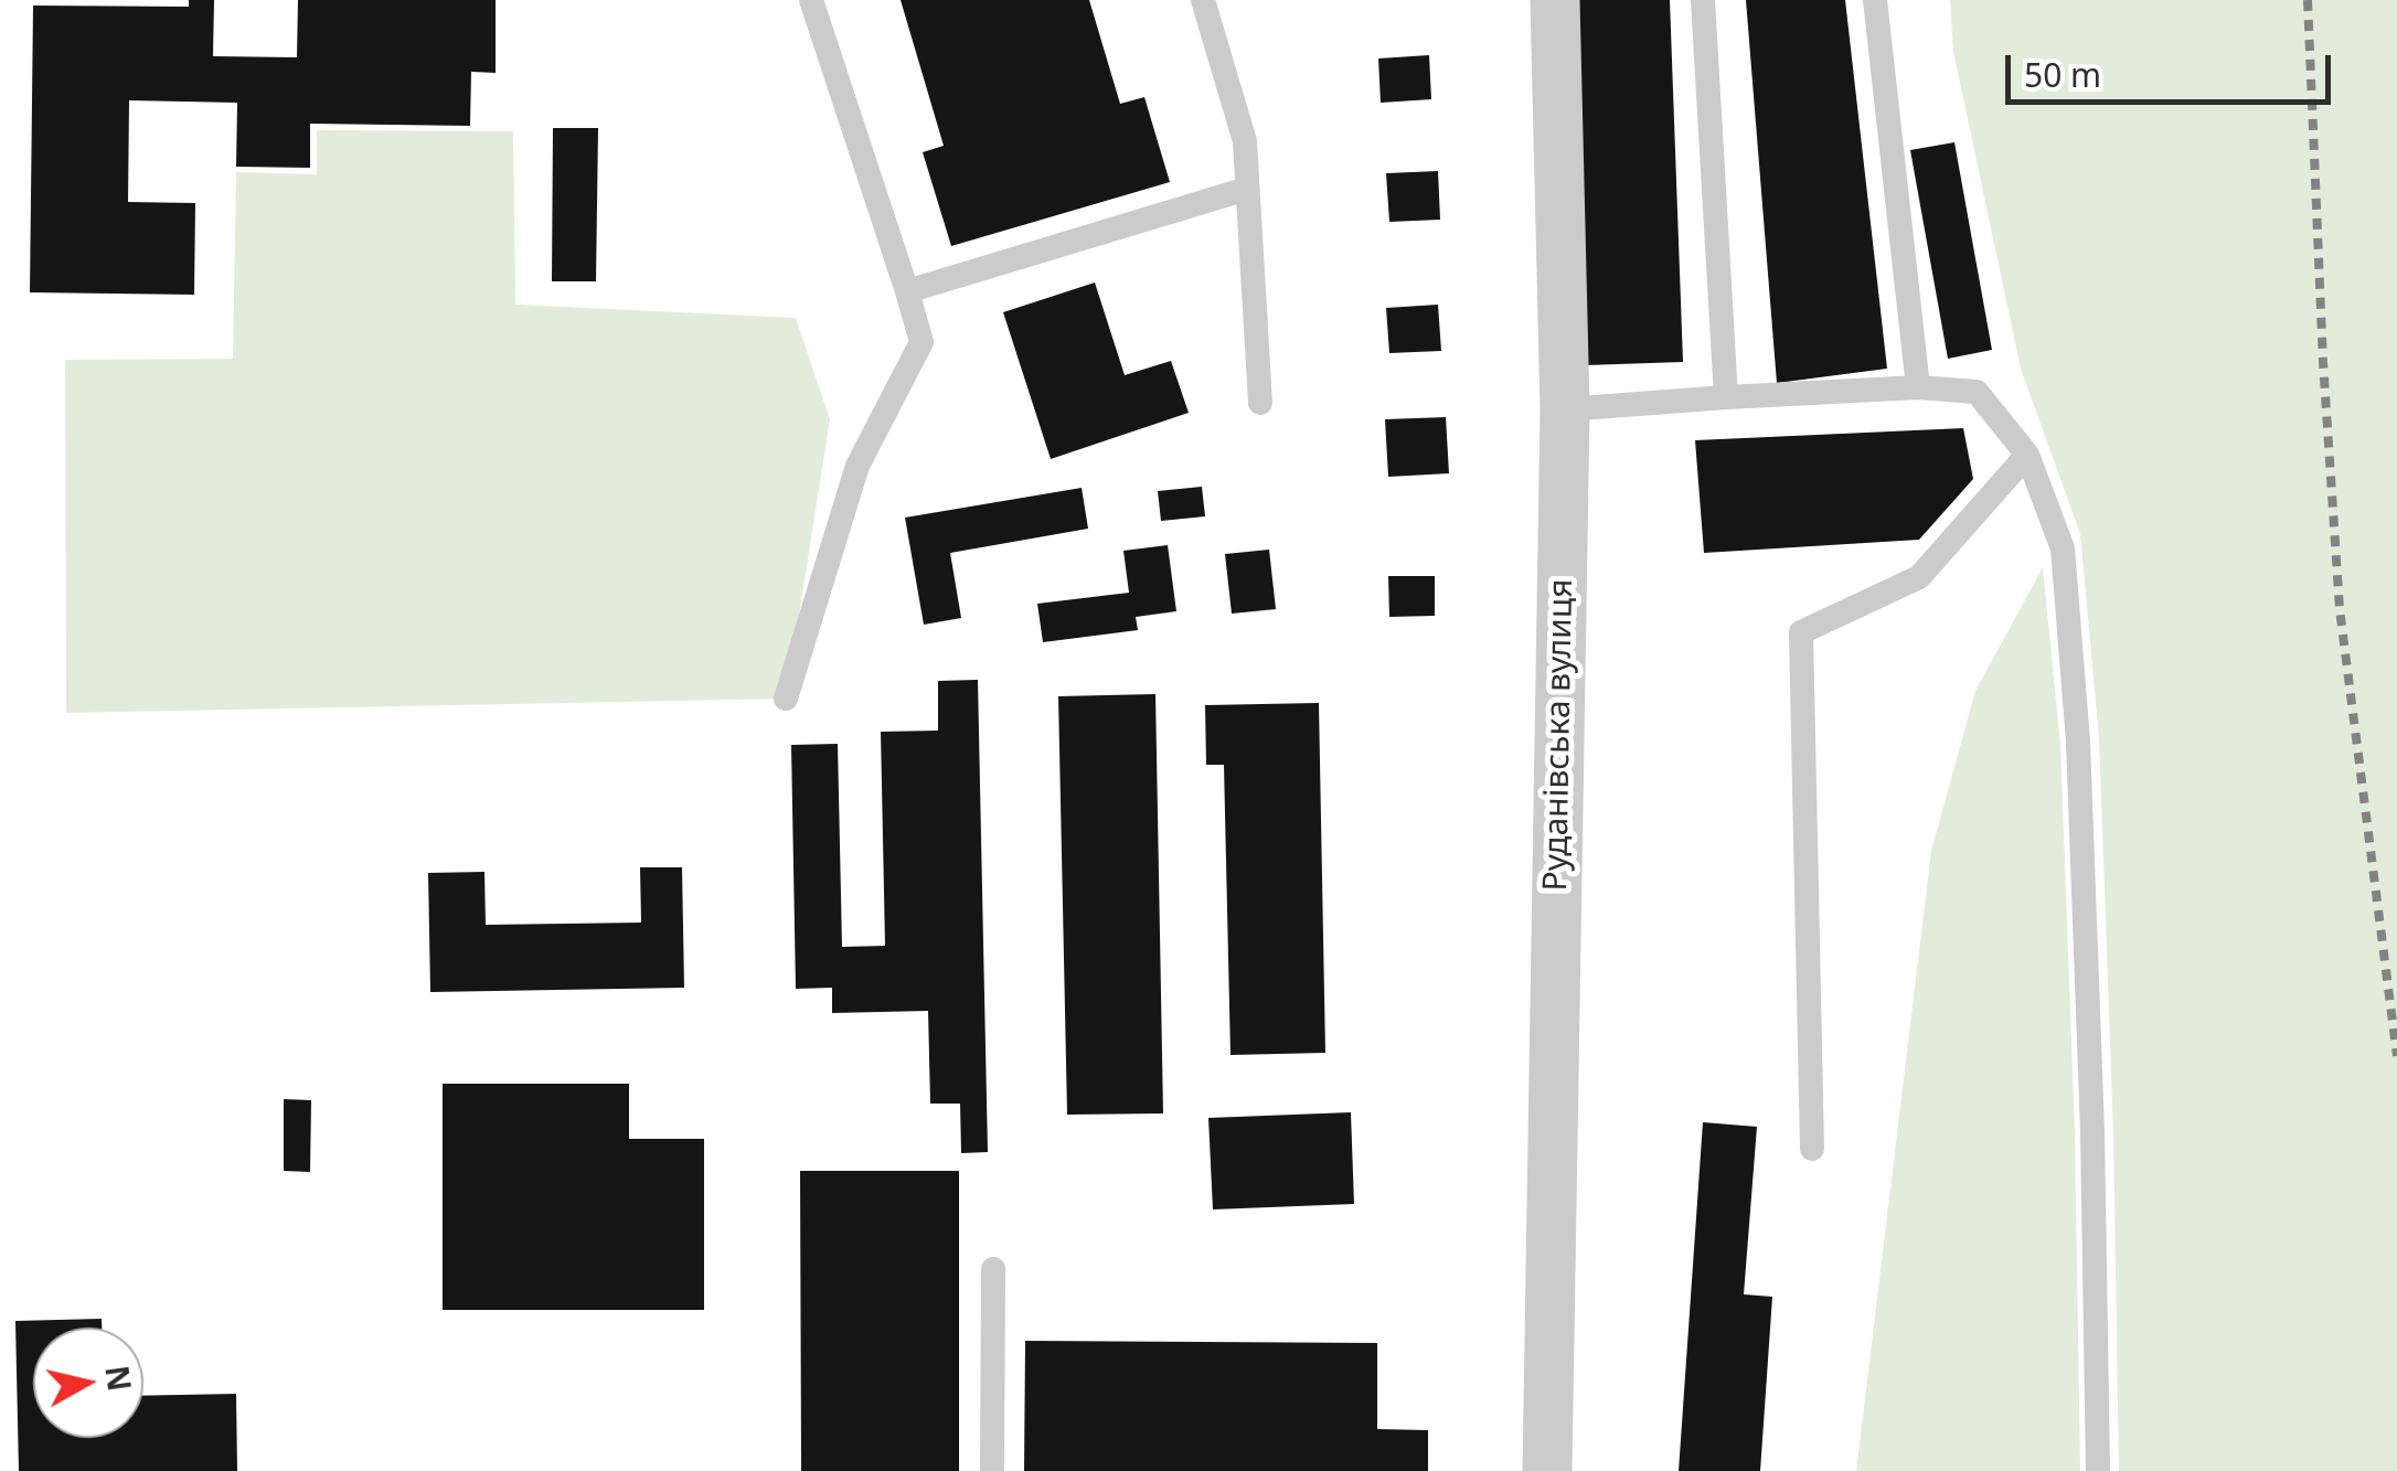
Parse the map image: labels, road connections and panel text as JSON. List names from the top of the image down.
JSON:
{
  "streets": {
    "street": ["Руданівська вулиця"]
  },
  "scale_bar": "50 m",
  "north": "right"
}
